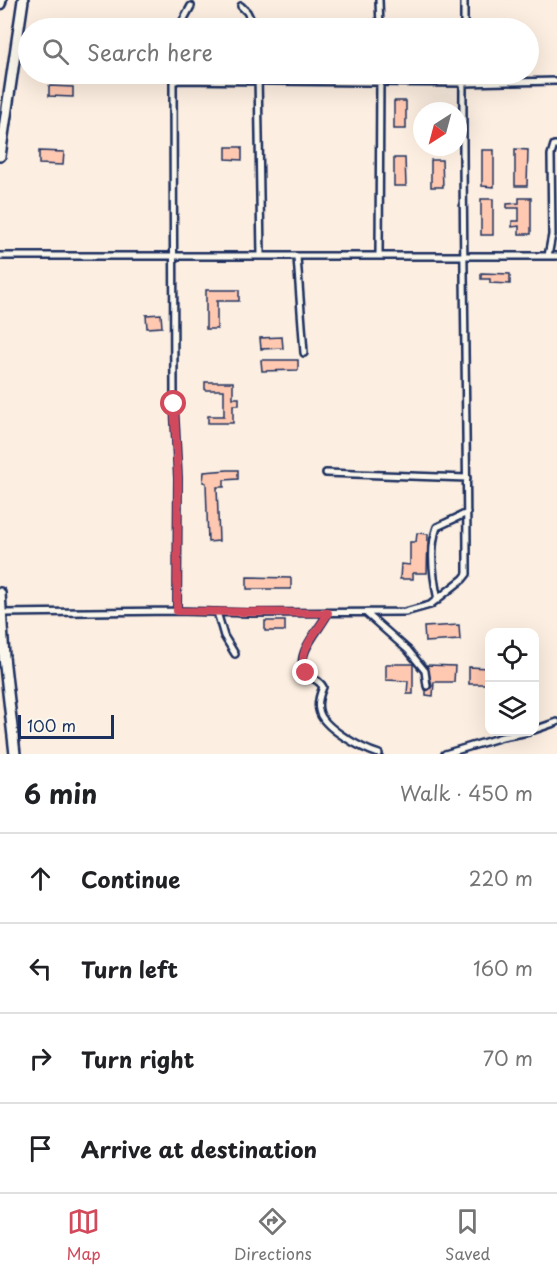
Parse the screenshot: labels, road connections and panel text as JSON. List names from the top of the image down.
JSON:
{
  "scale_bar": "100 m",
  "north": "bottom left",
  "page": {
    "search": "Search here",
    "scale": "100 m",
    "heading": ["6 min", "Walk · 450 m"],
    "list": [
      ["Continue", "220 m"],
      ["Turn left", "160 m"],
      ["Turn right", "70 m"],
      "Arrive at destination"
    ],
    "nav": ["Map", "Directions", "Saved"]
  }
}
